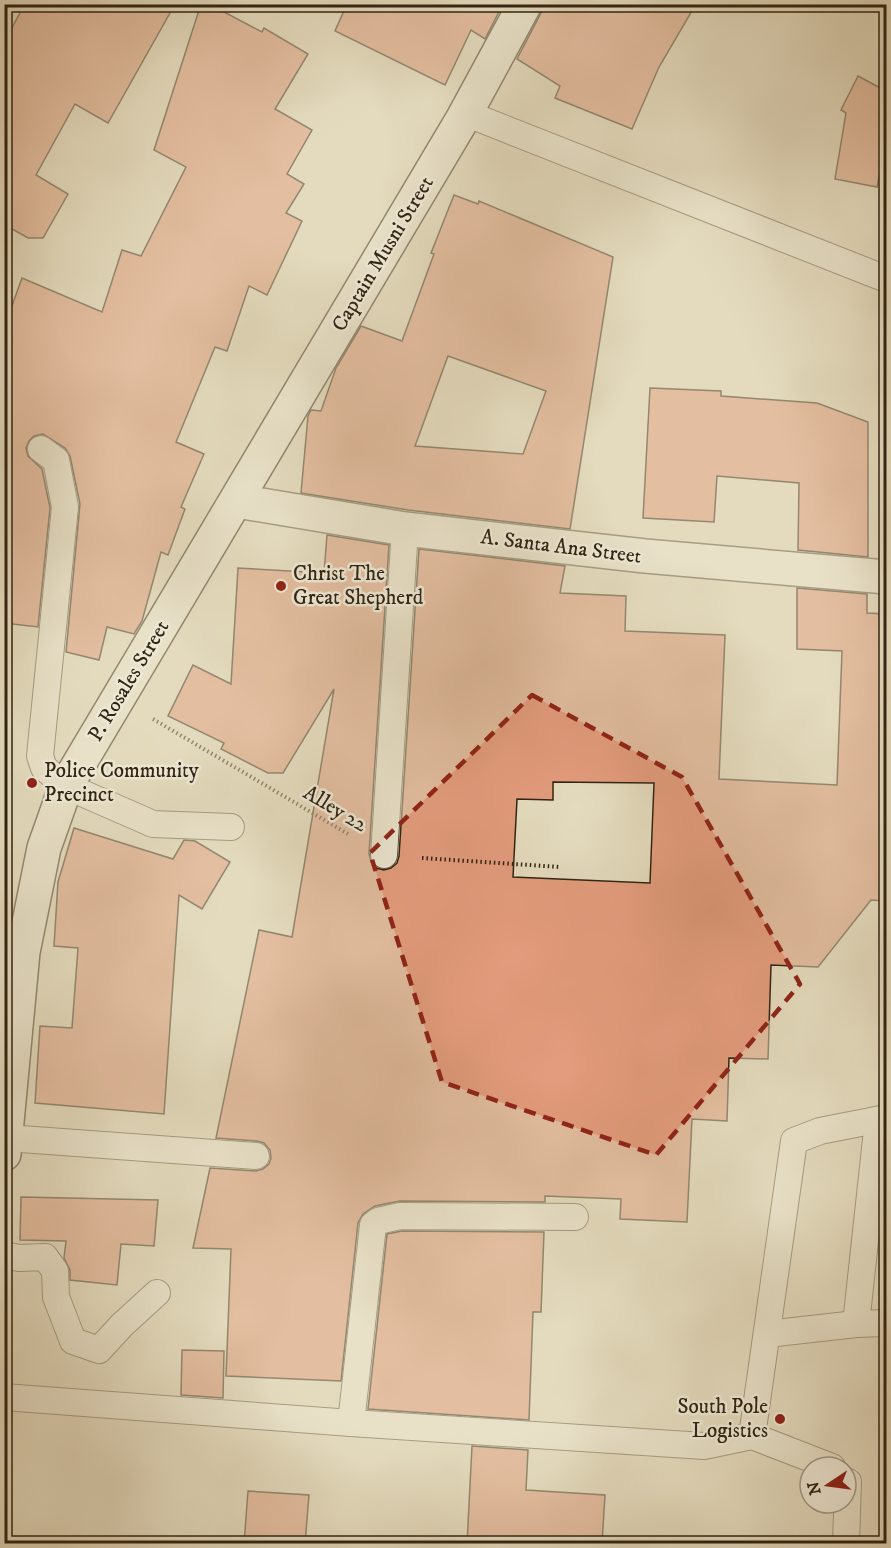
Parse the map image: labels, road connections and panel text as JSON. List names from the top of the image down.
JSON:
{
  "streets": {
    "street": ["Captain Musni Street", "A. Santa Ana Street", "P. Rosales Street"],
    "path": ["Alley 22"]
  },
  "crossings": [
    ["Captain Musni Street", "A. Santa Ana Street"],
    ["Captain Musni Street", "P. Rosales Street"],
    ["A. Santa Ana Street", "P. Rosales Street"],
    ["P. Rosales Street", "Alley 22"]
  ],
  "places": ["Christ The Great Shepherd", "Police Community Precinct", "South Pole Logistics"],
  "north": "left"
}
